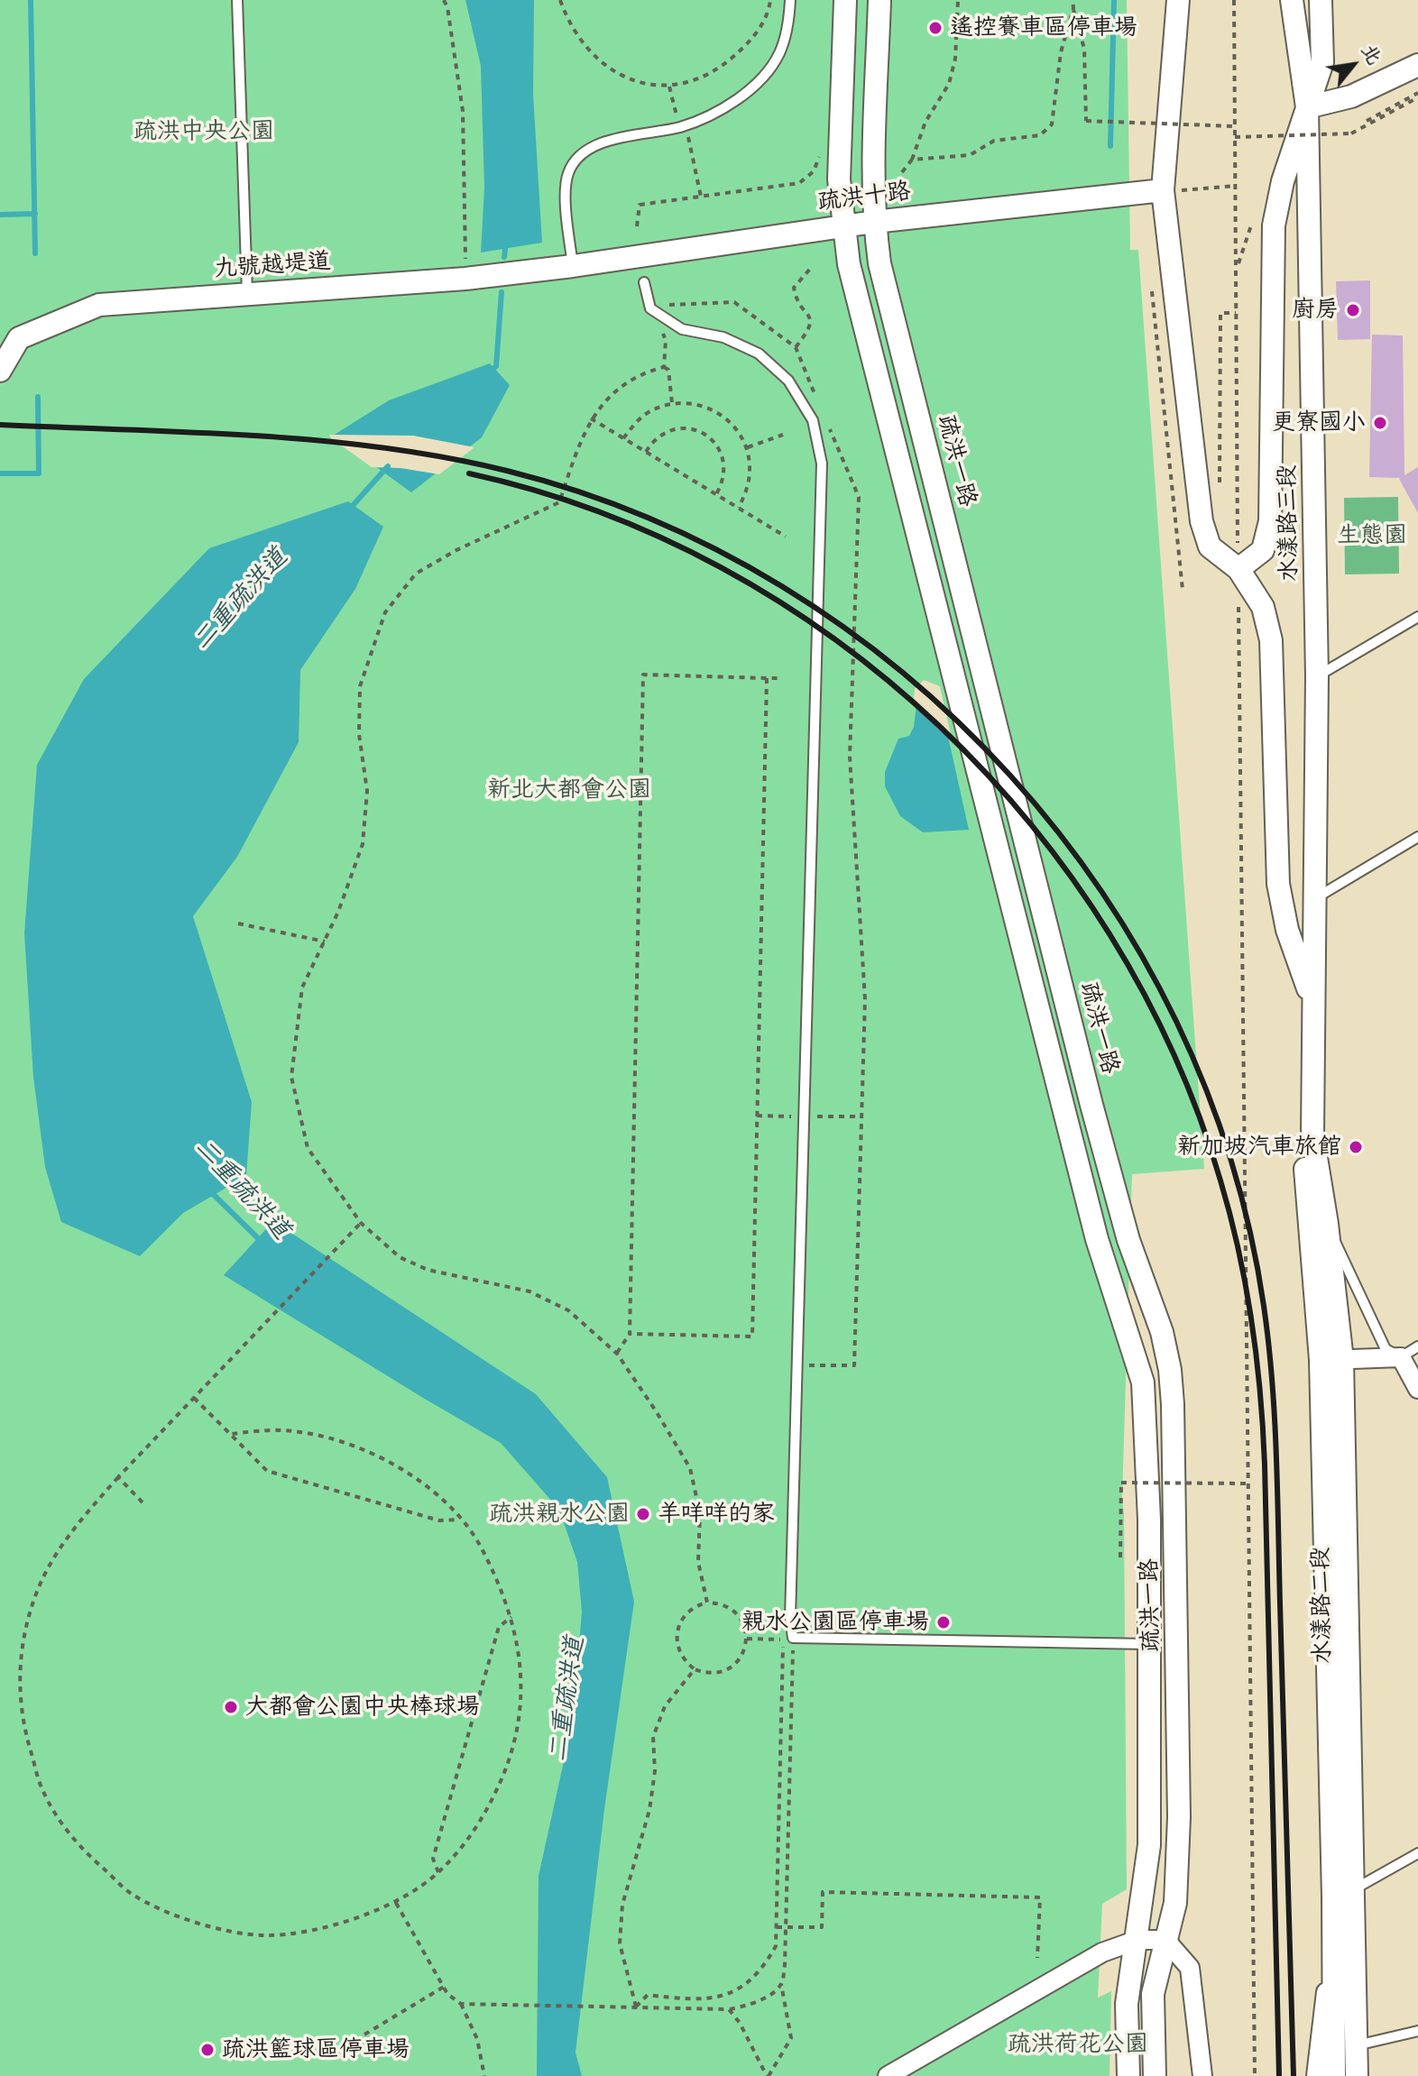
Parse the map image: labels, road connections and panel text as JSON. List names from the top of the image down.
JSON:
{
  "streets": {
    "street": [
      "疏洪十路",
      "九號越堤道",
      "疏洪一路",
      "水漾路三段",
      "水漾路二段"
    ]
  },
  "crossings": [
    ["疏洪十路", "九號越堤道"],
    ["疏洪十路", "疏洪一路"],
    ["水漾路三段", "水漾路二段"]
  ],
  "water": ["二重疏洪道"],
  "parks": [
    "疏洪中央公園",
    "生態園",
    "新北大都會公園",
    "疏洪親水公園",
    "疏洪荷花公園"
  ],
  "places": [
    "遙控賽車區停車場",
    "廚房",
    "更寮國小",
    "新加坡汽車旅館",
    "羊咩咩的家",
    "親水公園區停車場",
    "大都會公園中央棒球場",
    "疏洪籃球區停車場"
  ],
  "north": "top right"
}
